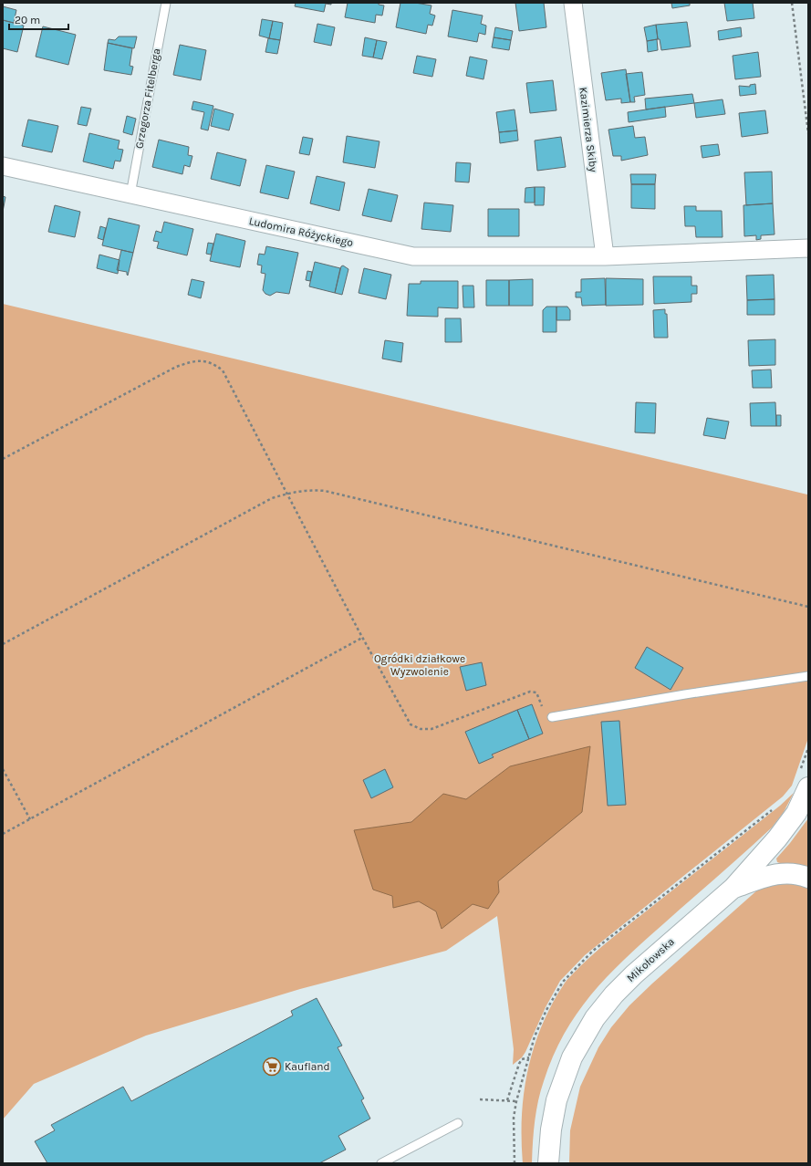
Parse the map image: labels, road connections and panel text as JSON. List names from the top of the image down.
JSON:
{
  "streets": {
    "main road": ["Mikołowska"],
    "street": ["Kazimierza Skiby", "Ludomira Różyckiego"],
    "lane": ["Grzegorza Fitelberga"]
  },
  "crossings": [
    ["Grzegorza Fitelberga", "Ludomira Różyckiego"],
    ["Kazimierza Skiby", "Ludomira Różyckiego"]
  ],
  "parks": ["Ogródki działkowe Wyzwolenie"],
  "places": {
    "supermarket": ["Kaufland"]
  },
  "scale_bar": "20 m"
}
